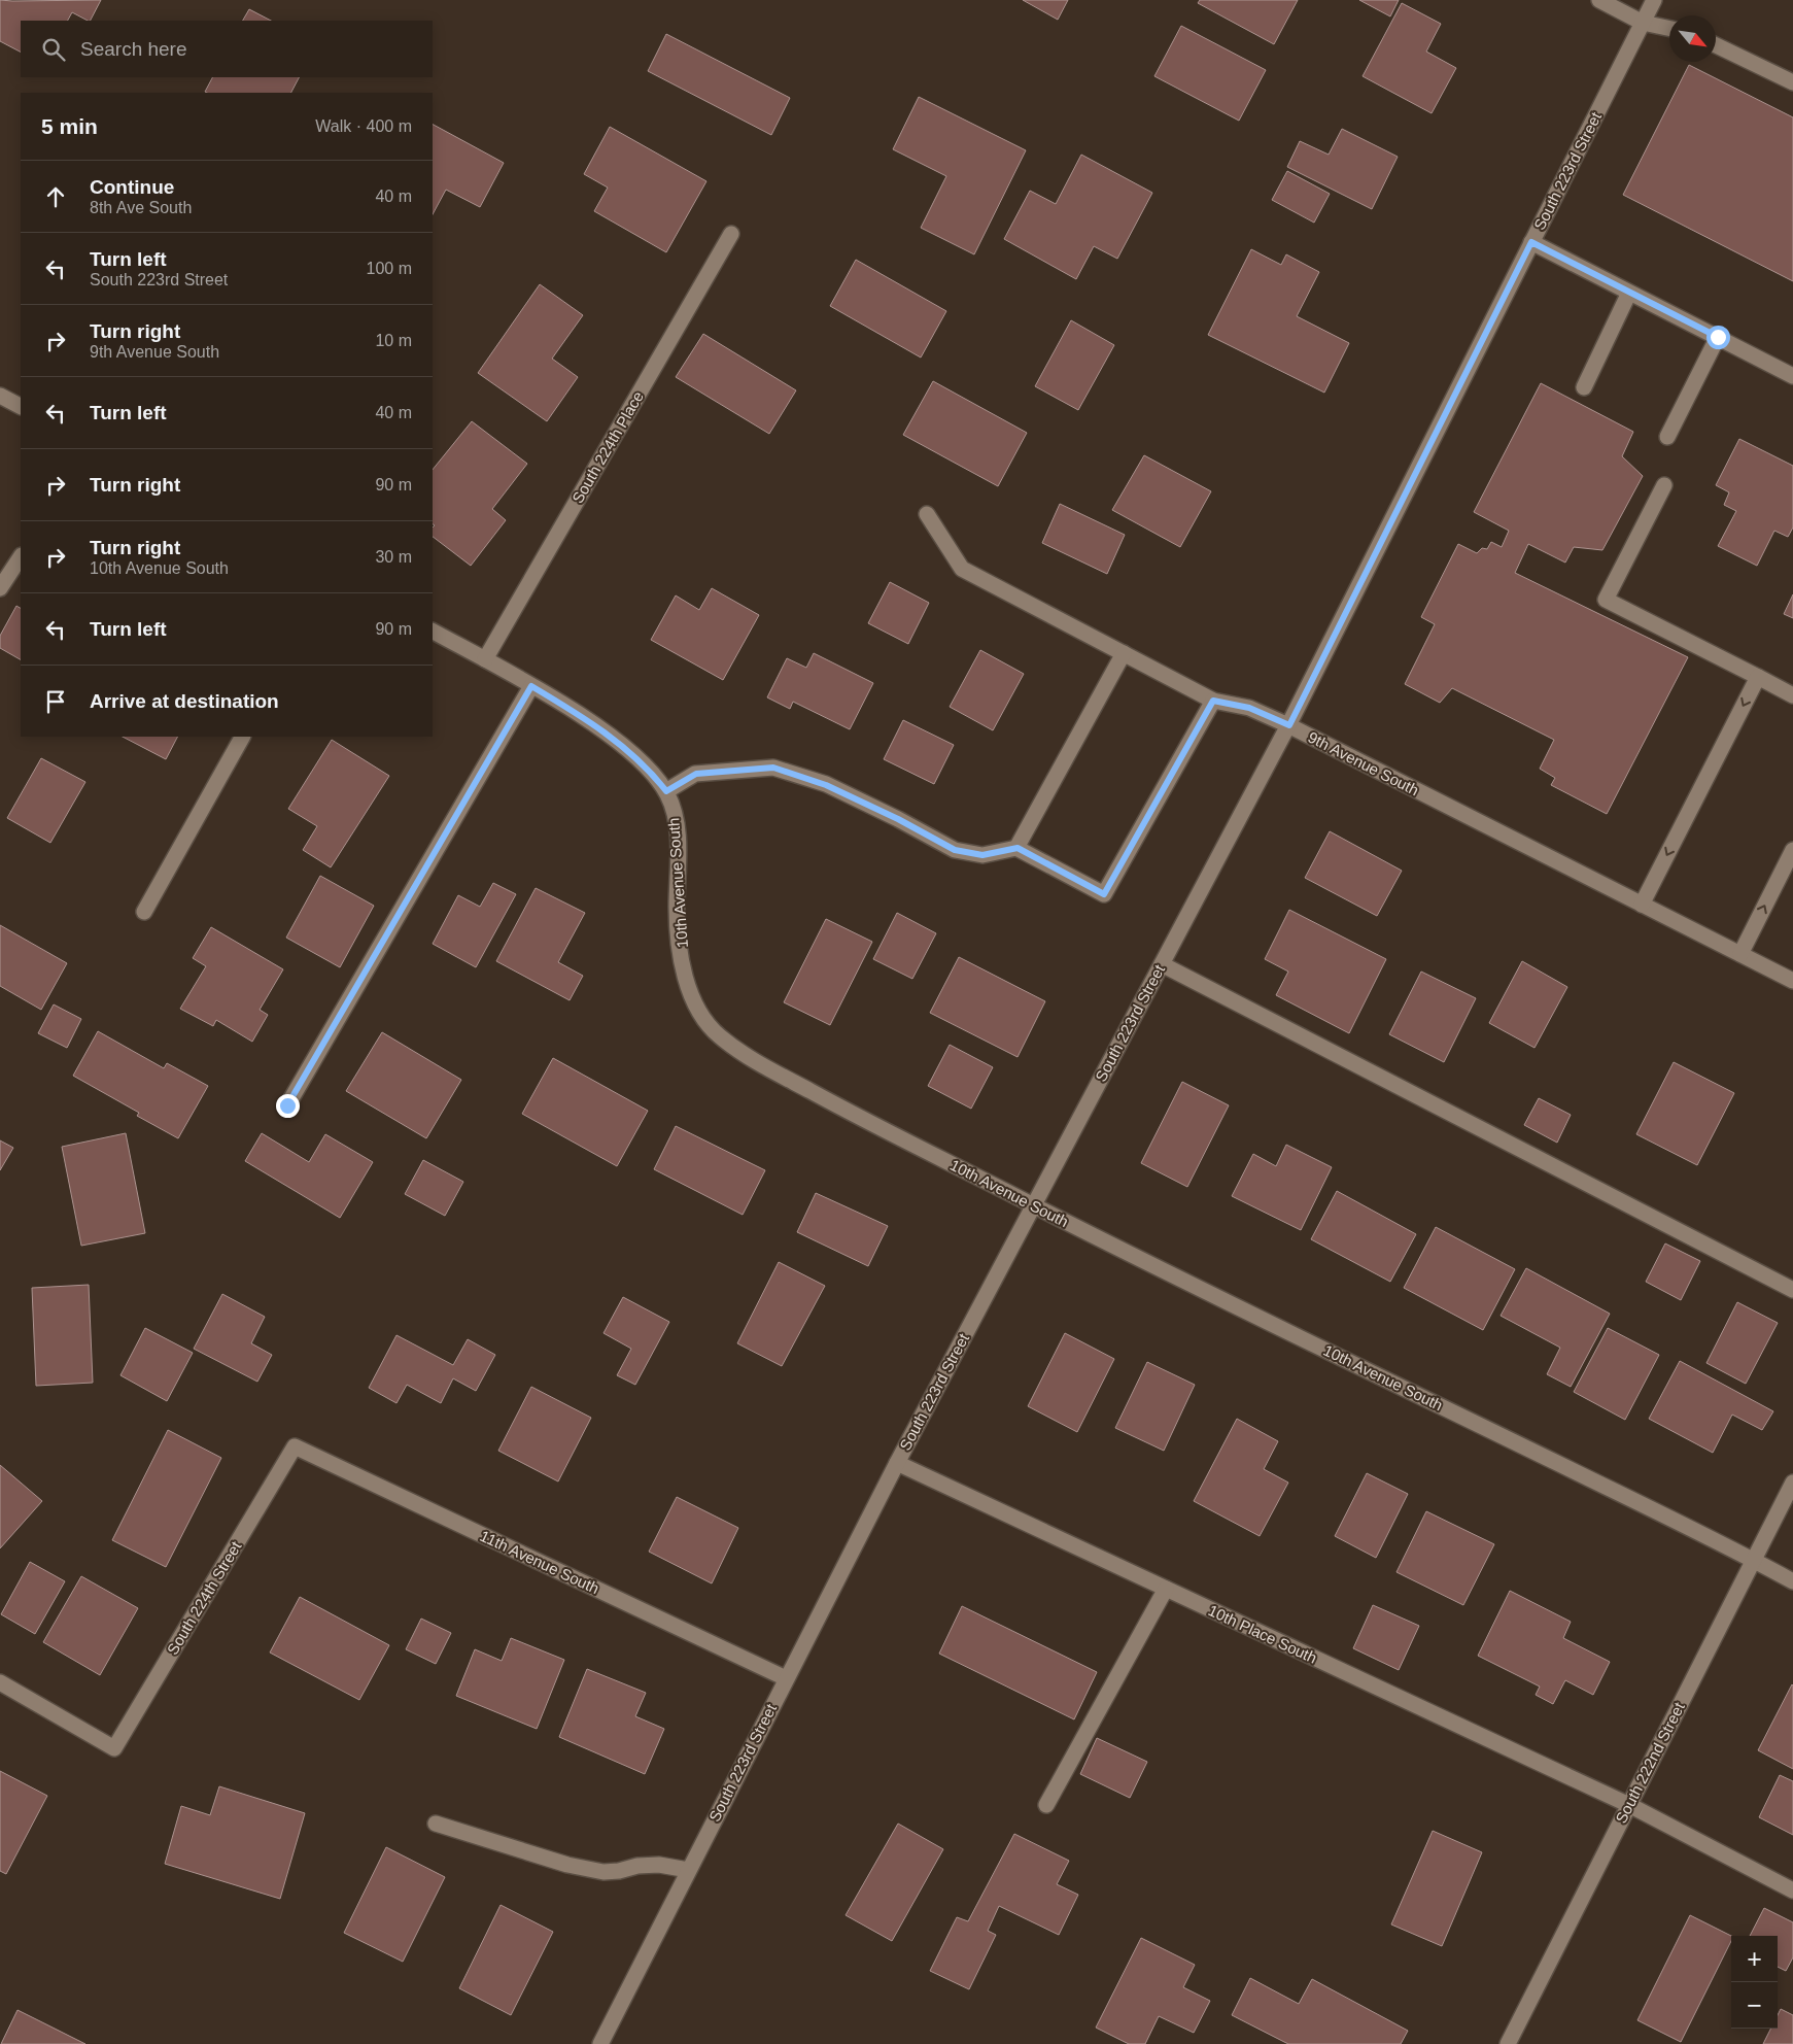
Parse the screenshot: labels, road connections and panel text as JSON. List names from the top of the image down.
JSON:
{
  "streets": {
    "street": [
      "South 223rd Street",
      "South 224th Place",
      "9th Avenue South",
      "10th Avenue South",
      "11th Avenue South",
      "South 224th Street",
      "10th Place South",
      "South 222nd Street"
    ]
  },
  "crossings": [
    ["South 223rd Street", "9th Avenue South"],
    ["South 223rd Street", "10th Avenue South"],
    ["South 223rd Street", "11th Avenue South"],
    ["South 223rd Street", "10th Place South"],
    ["South 224th Place", "10th Avenue South"],
    ["10th Avenue South", "South 222nd Street"],
    ["11th Avenue South", "South 224th Street"],
    ["10th Place South", "South 222nd Street"]
  ],
  "north": "bottom right",
  "page": {
    "search": "Search here",
    "heading": ["5 min", "Walk · 400 m"],
    "list": [
      ["Continue", "8th Ave South", "40 m"],
      ["Turn left", "South 223rd Street", "100 m"],
      ["Turn right", "9th Avenue South", "10 m"],
      ["Turn left", "40 m"],
      ["Turn right", "90 m"],
      ["Turn right", "10th Avenue South", "30 m"],
      ["Turn left", "90 m"],
      "Arrive at destination"
    ],
    "map_buttons": ["+", "−"]
  }
}
